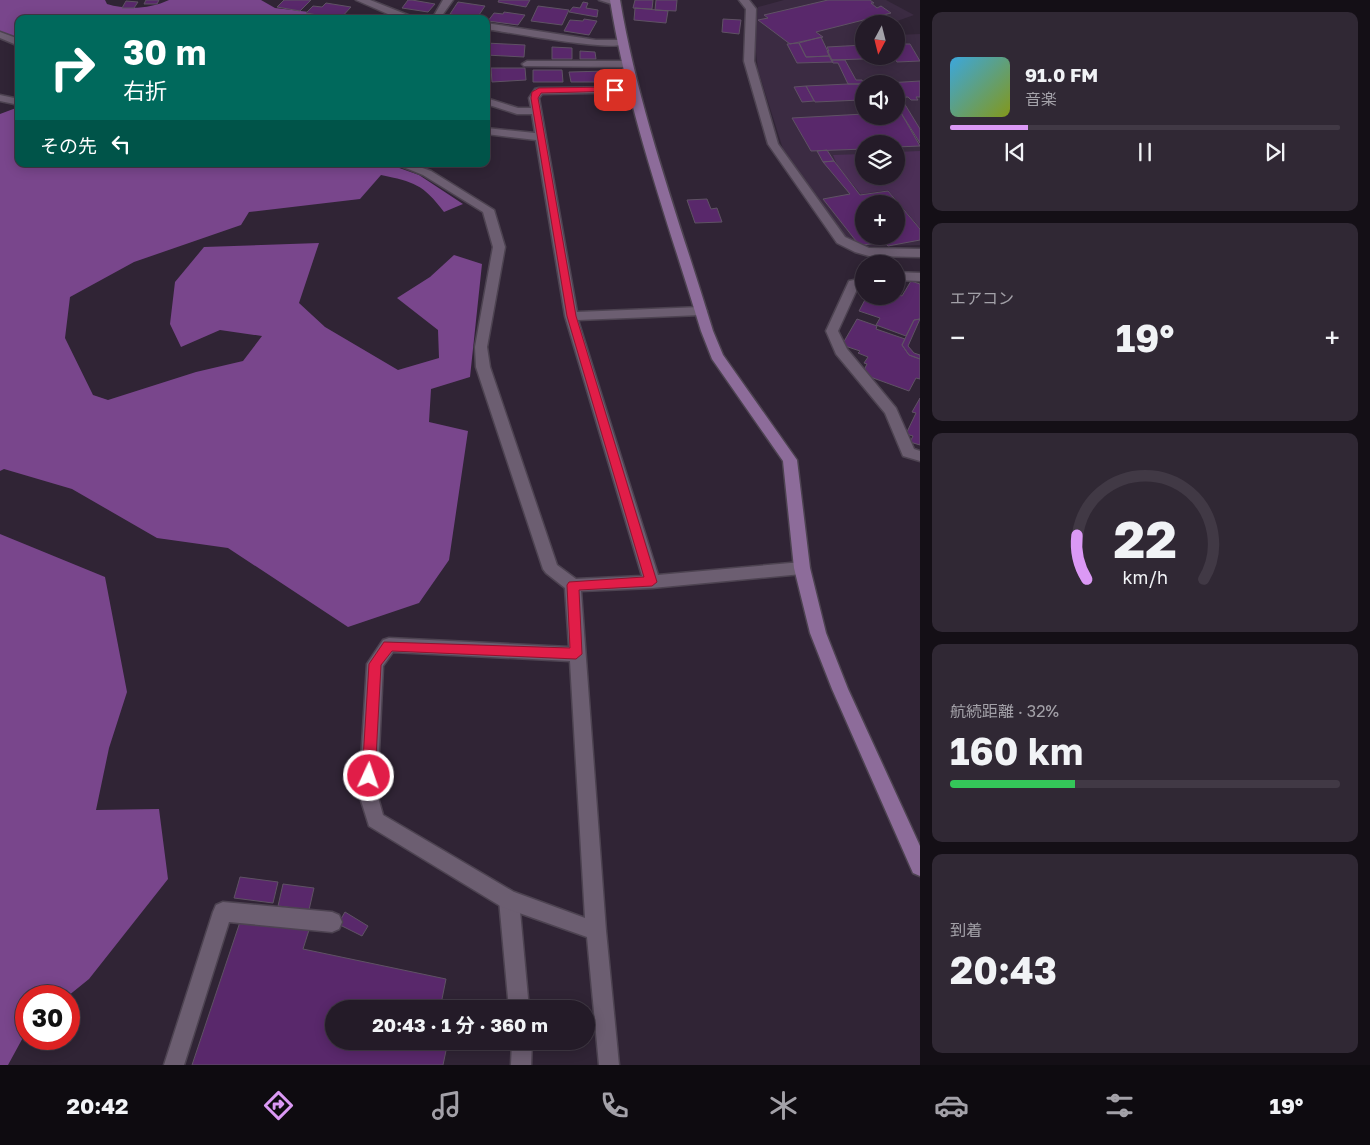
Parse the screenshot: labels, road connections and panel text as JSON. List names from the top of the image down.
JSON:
{
  "north": "bottom",
  "page": {
    "map_buttons": ["+", "−"],
    "turn": ["30 m", "右折"],
    "song": ["91.0 FM", "音楽"],
    "then": "その先",
    "tile": [
      "エアコン",
      ["航続距離 · 32%", "160 km"],
      ["到着", "20:43"]
    ],
    "heat": ["−", "19°", "+"],
    "limit": "30",
    "trip": "20:43 · 1 分 · 360 m",
    "tabs": ["20:42", "19°"],
    "gauge": ["22", "km/h"]
  }
}
